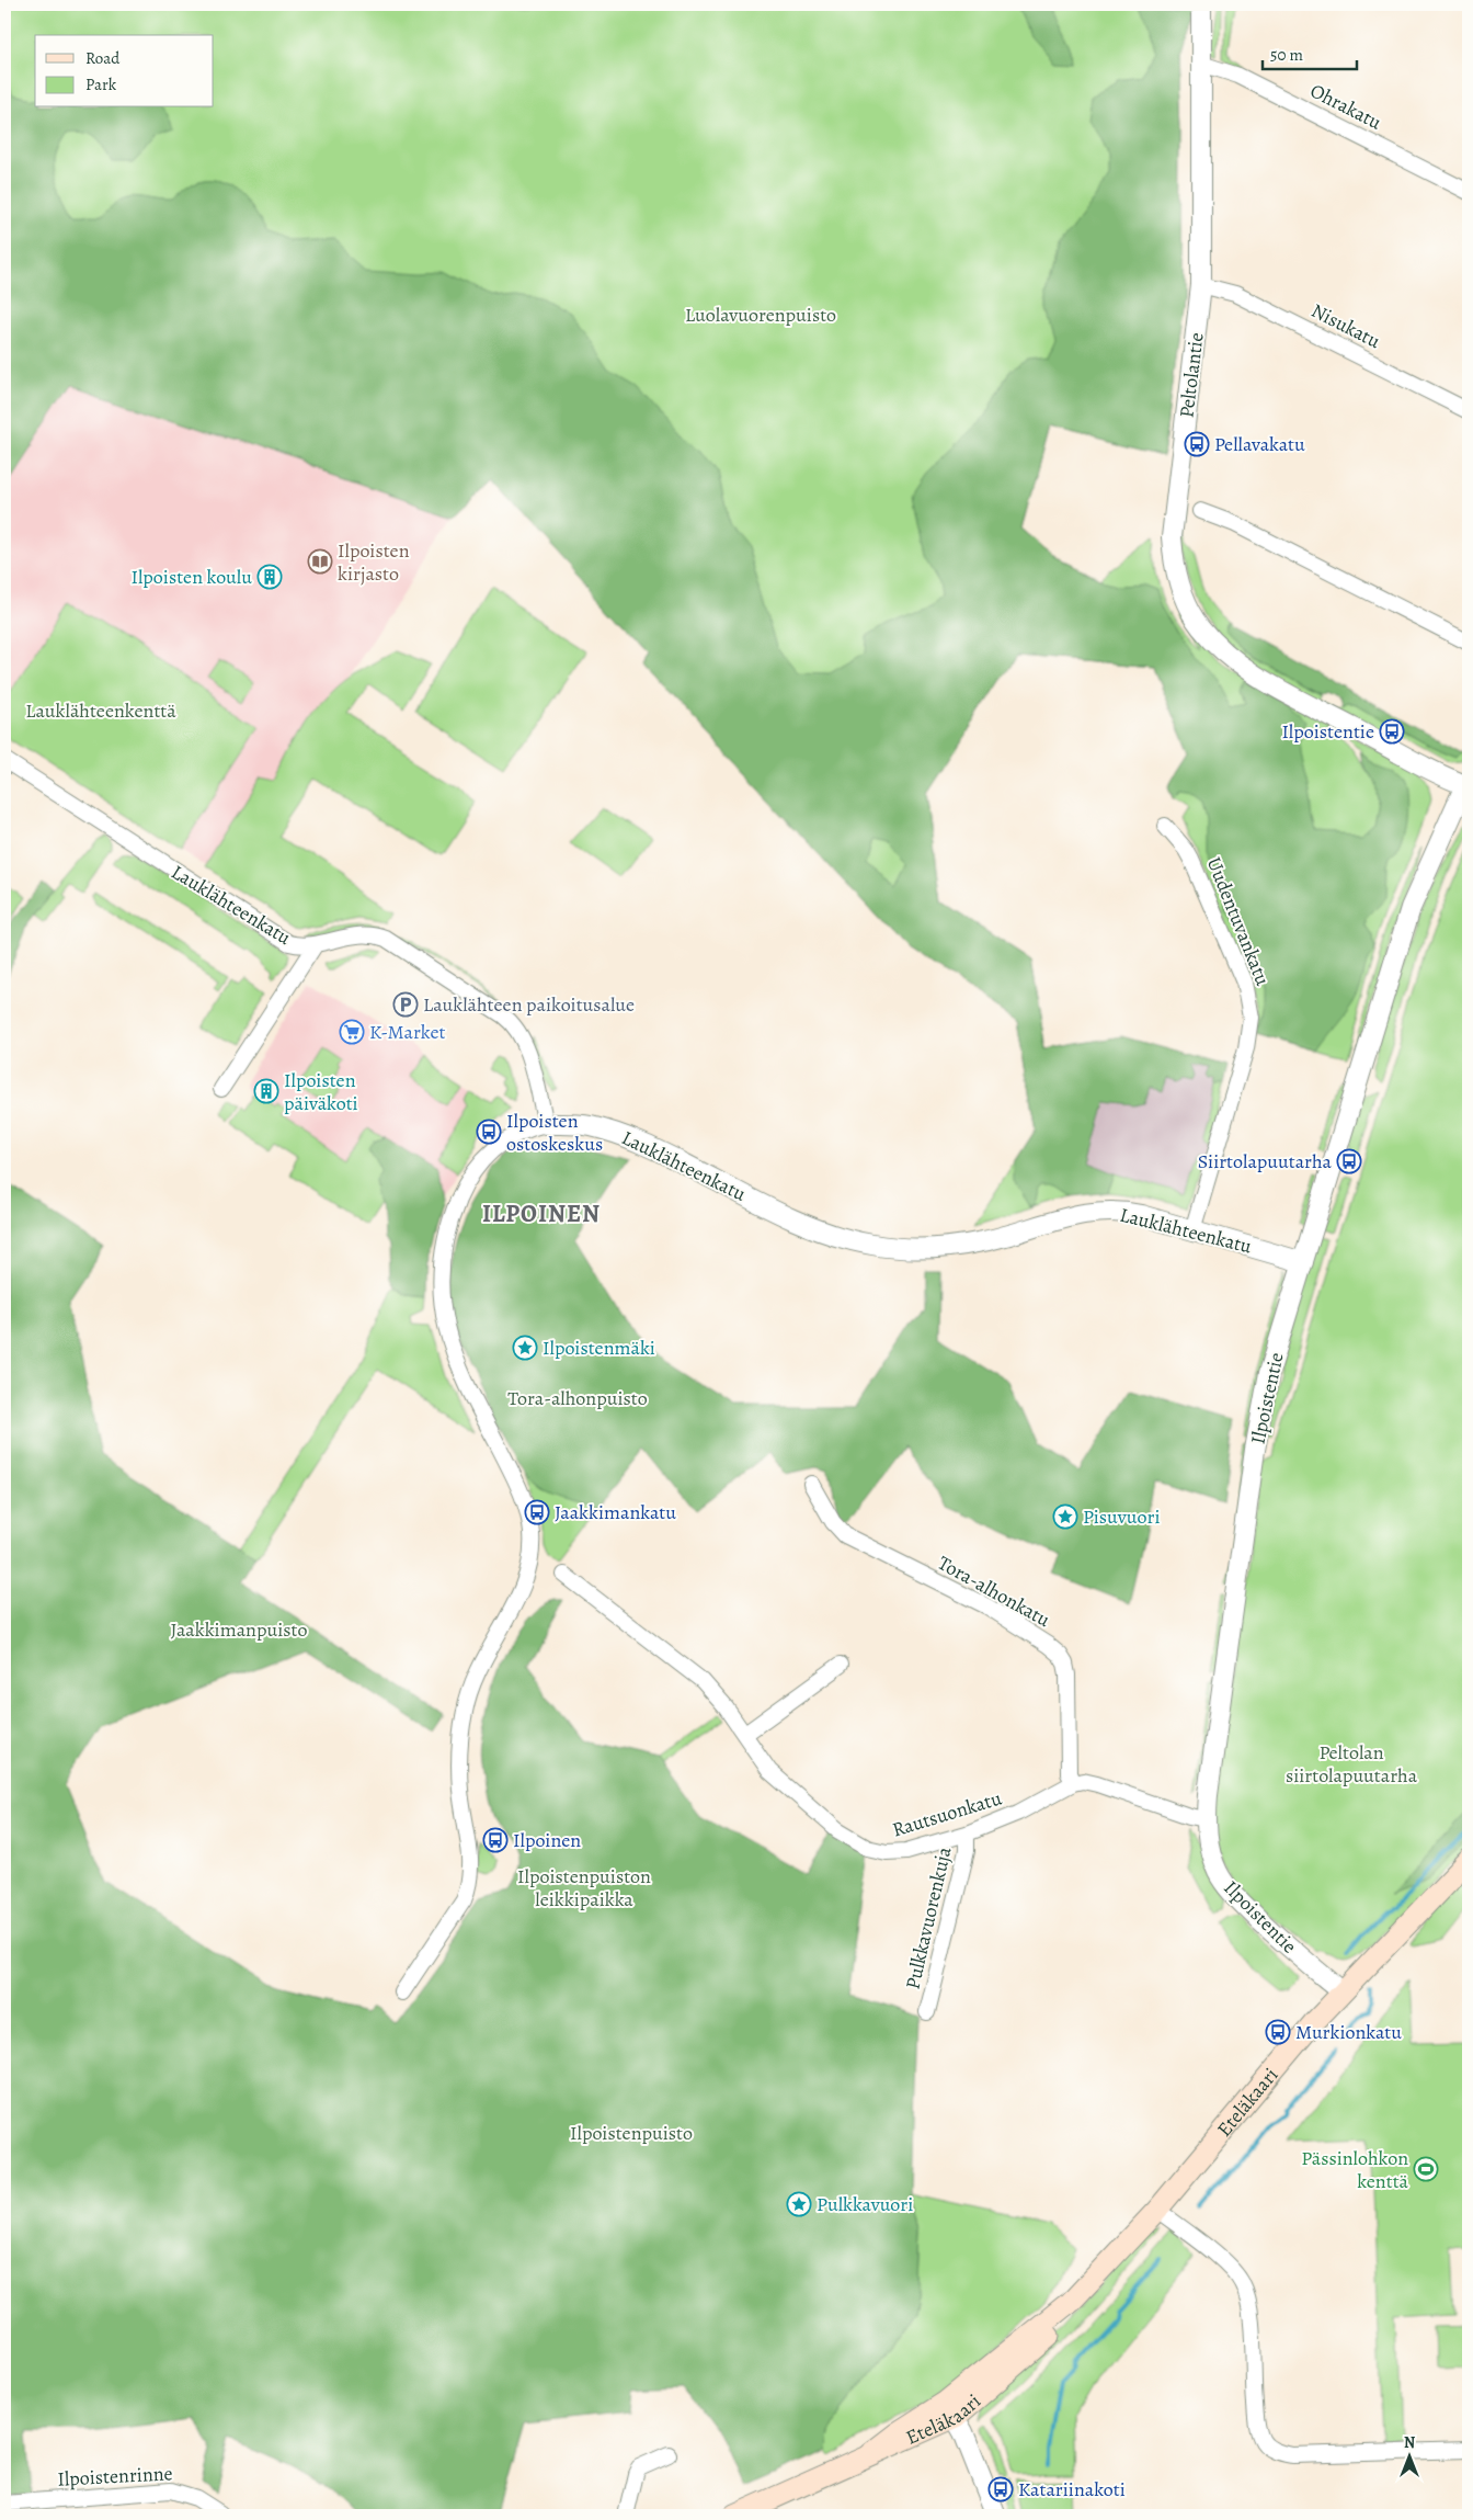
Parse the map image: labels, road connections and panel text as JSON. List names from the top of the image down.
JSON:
{
  "streets": {
    "main road": ["Eteläkaari"],
    "street": [
      "Ohrakatu",
      "Nisukatu",
      "Peltolantie",
      "Lauklähteenkatu",
      "Uudentuvankatu",
      "Ilpoistentie",
      "Tora-alhonkatu",
      "Rautsuonkatu",
      "Pulkkavuorenkuja",
      "Ilpoistenrinne"
    ]
  },
  "crossings": [
    ["Ohrakatu", "Peltolantie"],
    ["Nisukatu", "Peltolantie"],
    ["Peltolantie", "Ilpoistentie"],
    ["Lauklähteenkatu", "Uudentuvankatu"],
    ["Lauklähteenkatu", "Ilpoistentie"],
    ["Ilpoistentie", "Eteläkaari"],
    ["Tora-alhonkatu", "Rautsuonkatu"],
    ["Rautsuonkatu", "Pulkkavuorenkuja"]
  ],
  "districts": ["ILPOINEN"],
  "parks": [
    "Luolavuorenpuisto",
    "Lauklähteenkenttä",
    "Tora-alhonpuisto",
    "Jaakkimanpuisto",
    "Peltolan siirtolapuutarha",
    "Ilpoistenpuiston leikkipaikka",
    "Ilpoistenpuisto"
  ],
  "places": {
    "bus stop": [
      "Pellavakatu",
      "Ilpoistentie",
      "Ilpoisten ostoskeskus",
      "Siirtolapuutarha",
      "Jaakkimankatu",
      "Ilpoinen",
      "Murkionkatu",
      "Katariinakoti"
    ],
    "library": ["Ilpoisten kirjasto"],
    "building": ["Ilpoisten koulu", "Ilpoisten päiväkoti"],
    "parking": ["Lauklähteen paikoitusalue"],
    "supermarket": ["K-Market"],
    "place": ["Ilpoistenmäki", "Pisuvuori", "Pulkkavuori"],
    "sports": ["Pässinlohkon kenttä"]
  },
  "legend": ["Road", "Park"],
  "scale_bar": "50 m",
  "north": "top"
}
